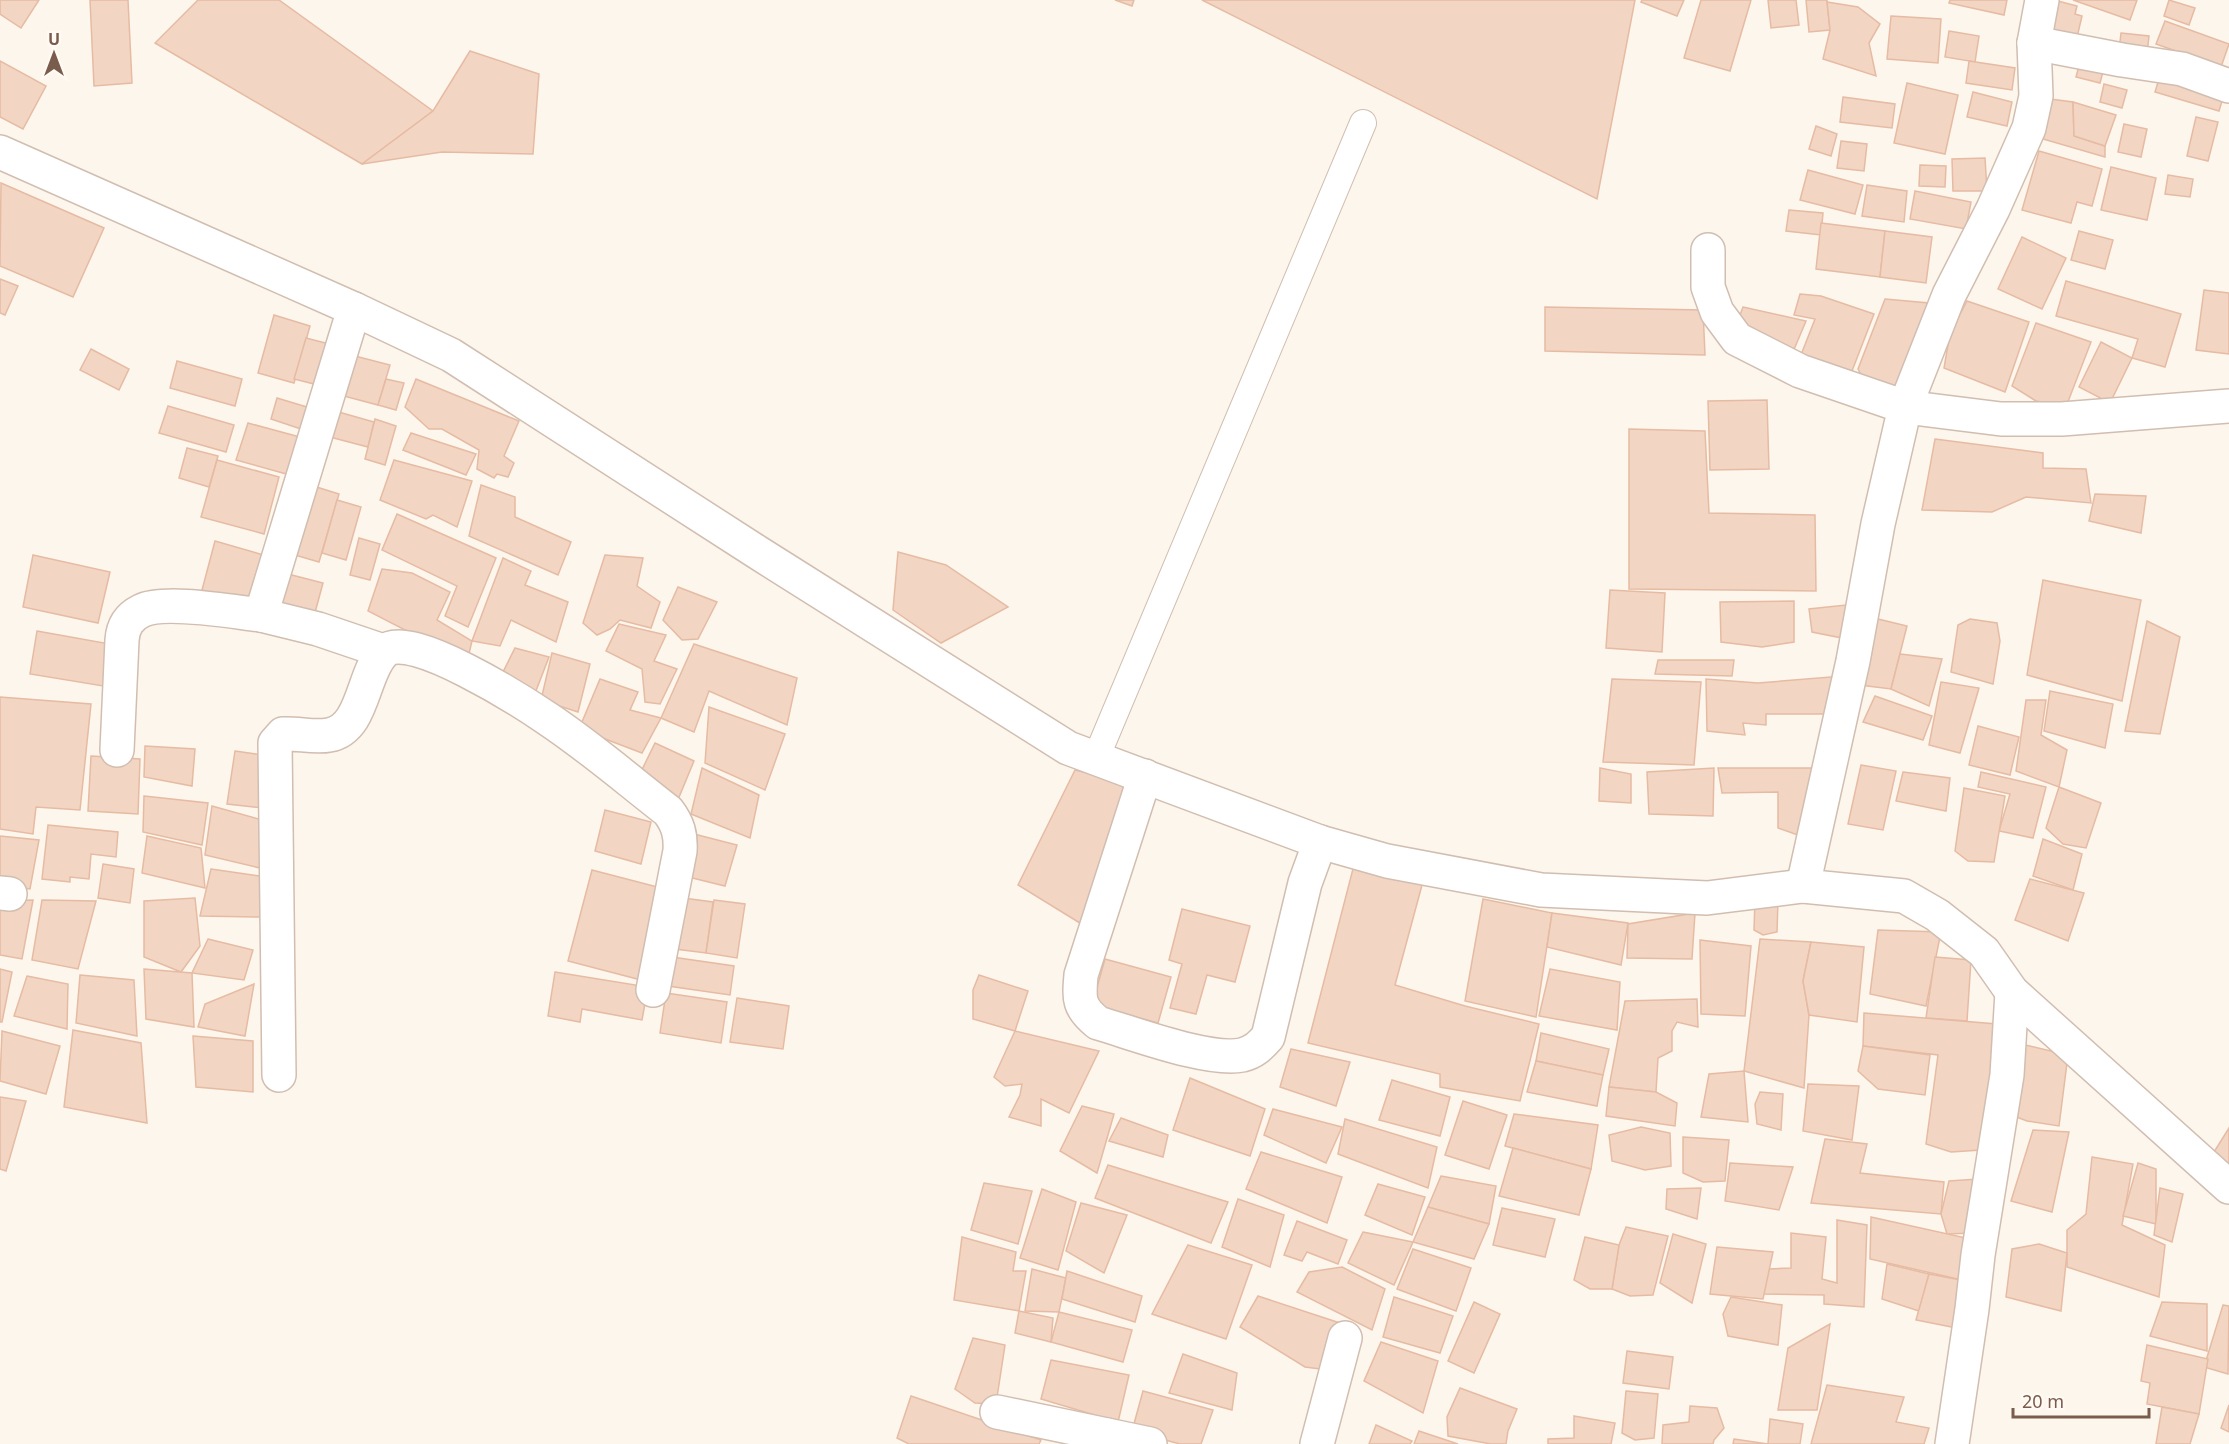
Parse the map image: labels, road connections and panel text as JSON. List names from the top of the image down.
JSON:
{
  "scale_bar": "20 m",
  "north": "top"
}
